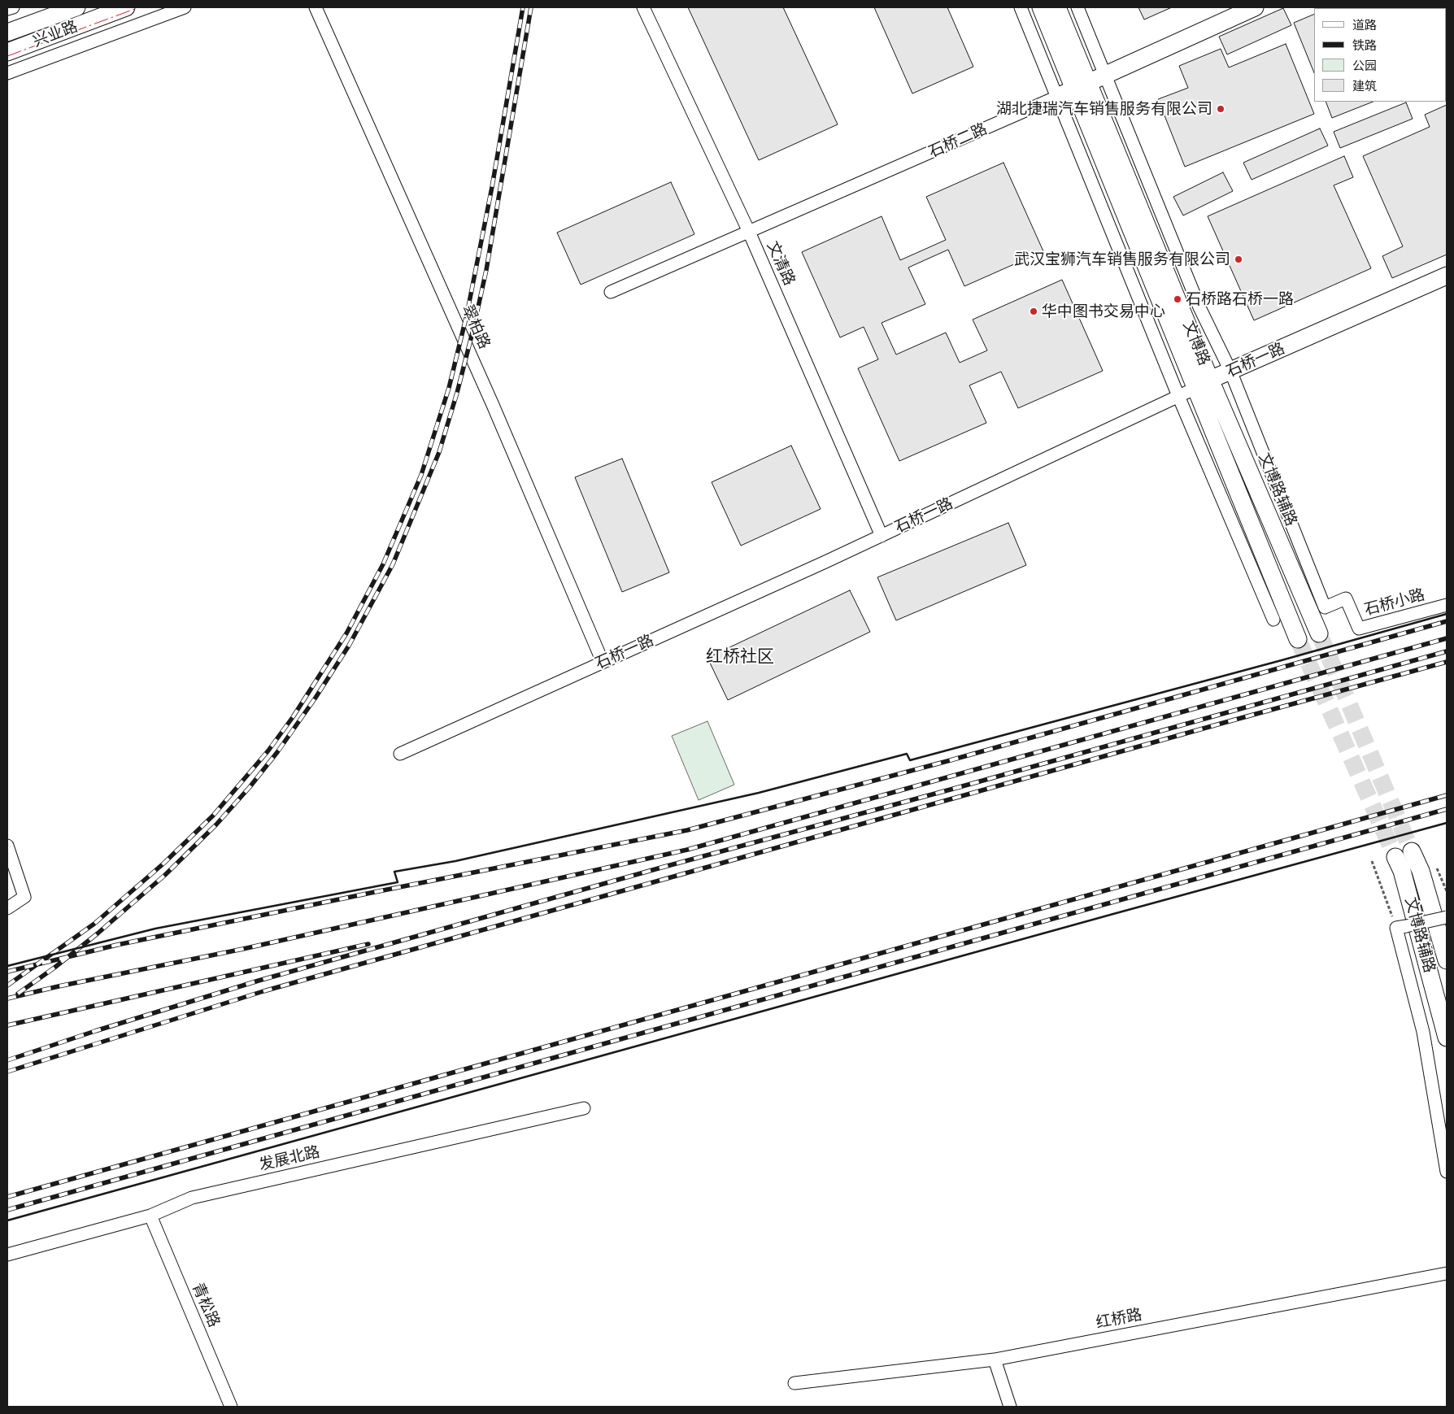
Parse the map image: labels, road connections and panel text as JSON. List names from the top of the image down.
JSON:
{
  "streets": {
    "main road": [
      "兴业路",
      "石桥二路",
      "文博路",
      "石桥一路",
      "文博路辅路"
    ],
    "street": [
      "文清路",
      "翠柏路",
      "石桥小路",
      "发展北路",
      "青松路",
      "红桥路"
    ]
  },
  "crossings": [
    ["石桥二路", "文清路"],
    ["石桥二路", "文博路"],
    ["石桥二路", "文博路辅路"],
    ["文清路", "石桥一路"],
    ["翠柏路", "石桥一路"],
    ["文博路", "石桥一路"],
    ["石桥一路", "文博路辅路"],
    ["文博路辅路", "石桥小路"],
    ["发展北路", "青松路"]
  ],
  "districts": ["红桥社区"],
  "places": [
    "湖北捷瑞汽车销售服务有限公司",
    "武汉宝狮汽车销售服务有限公司",
    "石桥路石桥一路",
    "华中图书交易中心"
  ],
  "legend": [
    "道路",
    "铁路",
    "公园",
    "建筑"
  ]
}
